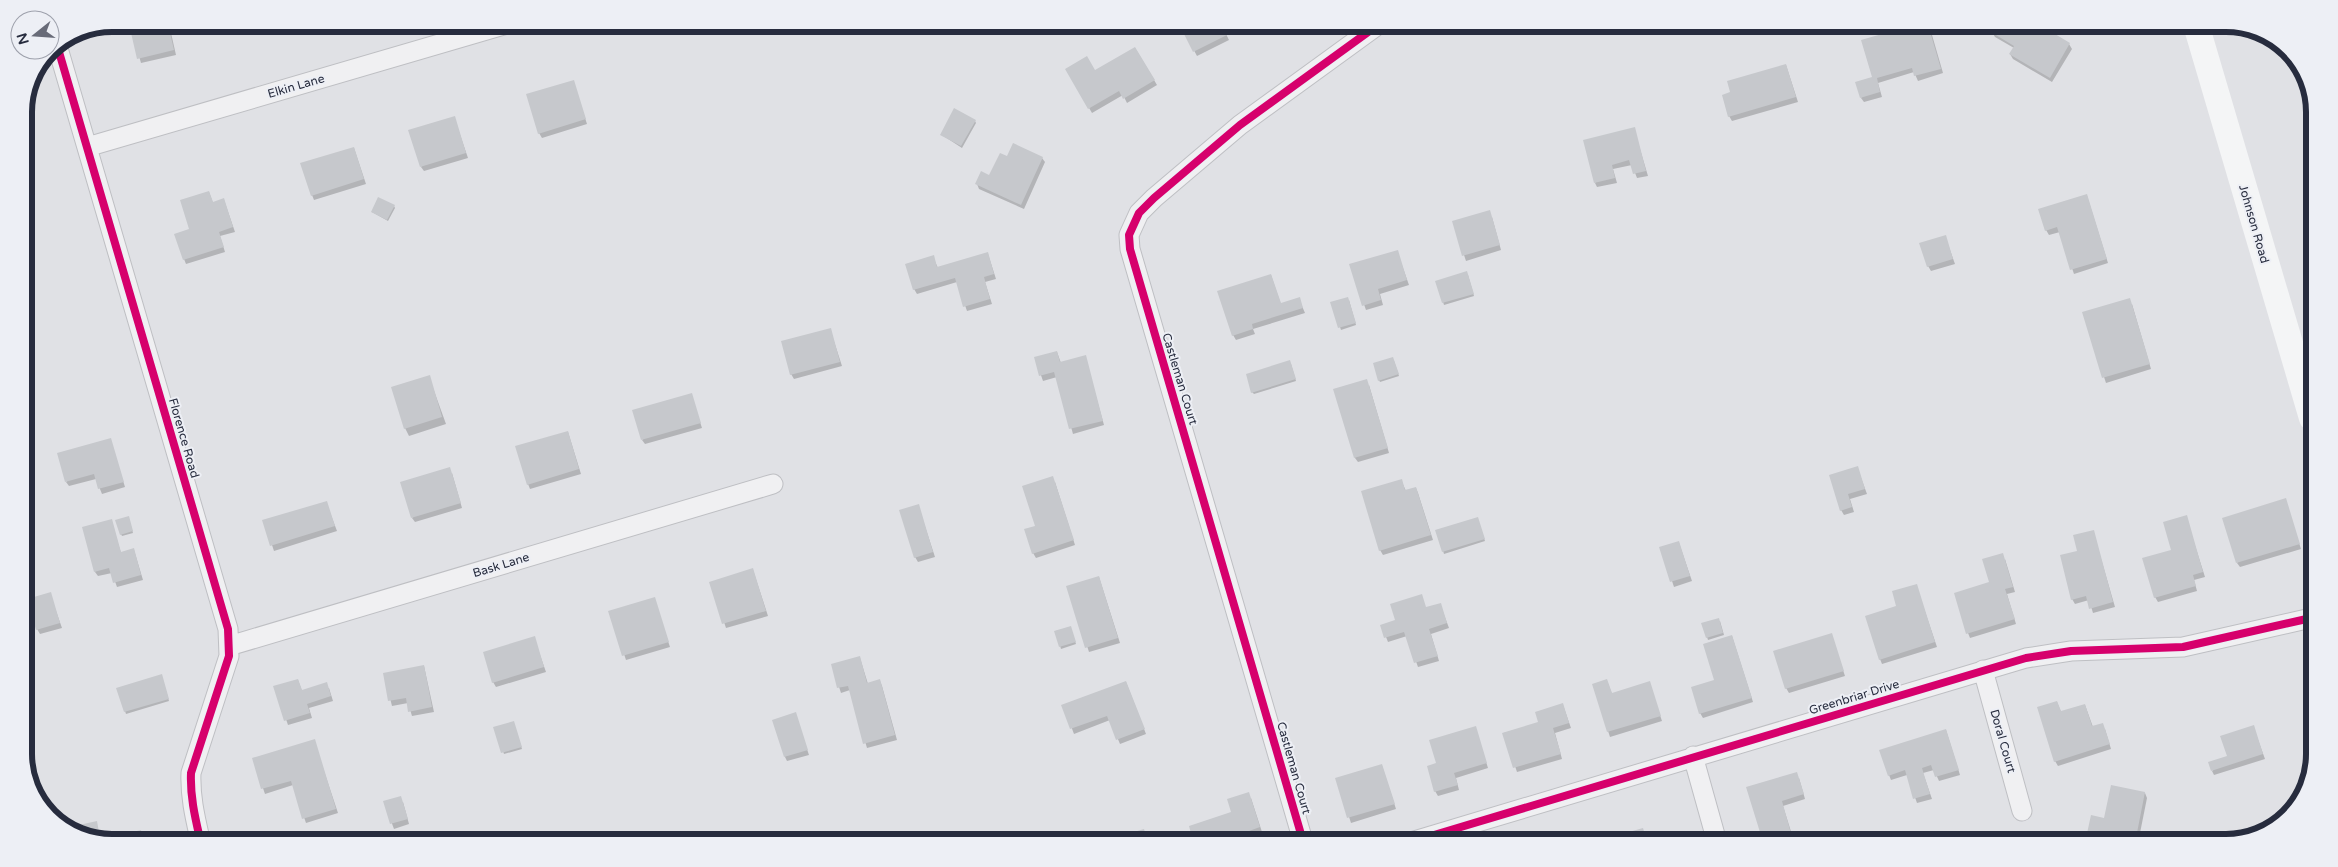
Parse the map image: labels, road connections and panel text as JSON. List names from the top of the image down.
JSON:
{
  "streets": {
    "street": [
      "Elkin Lane",
      "Johnson Road",
      "Castleman Court",
      "Florence Road",
      "Bask Lane",
      "Greenbriar Drive",
      "Doral Court"
    ]
  },
  "crossings": [
    ["Elkin Lane", "Florence Road"],
    ["Florence Road", "Bask Lane"],
    ["Greenbriar Drive", "Doral Court"]
  ],
  "north": "left"
}
